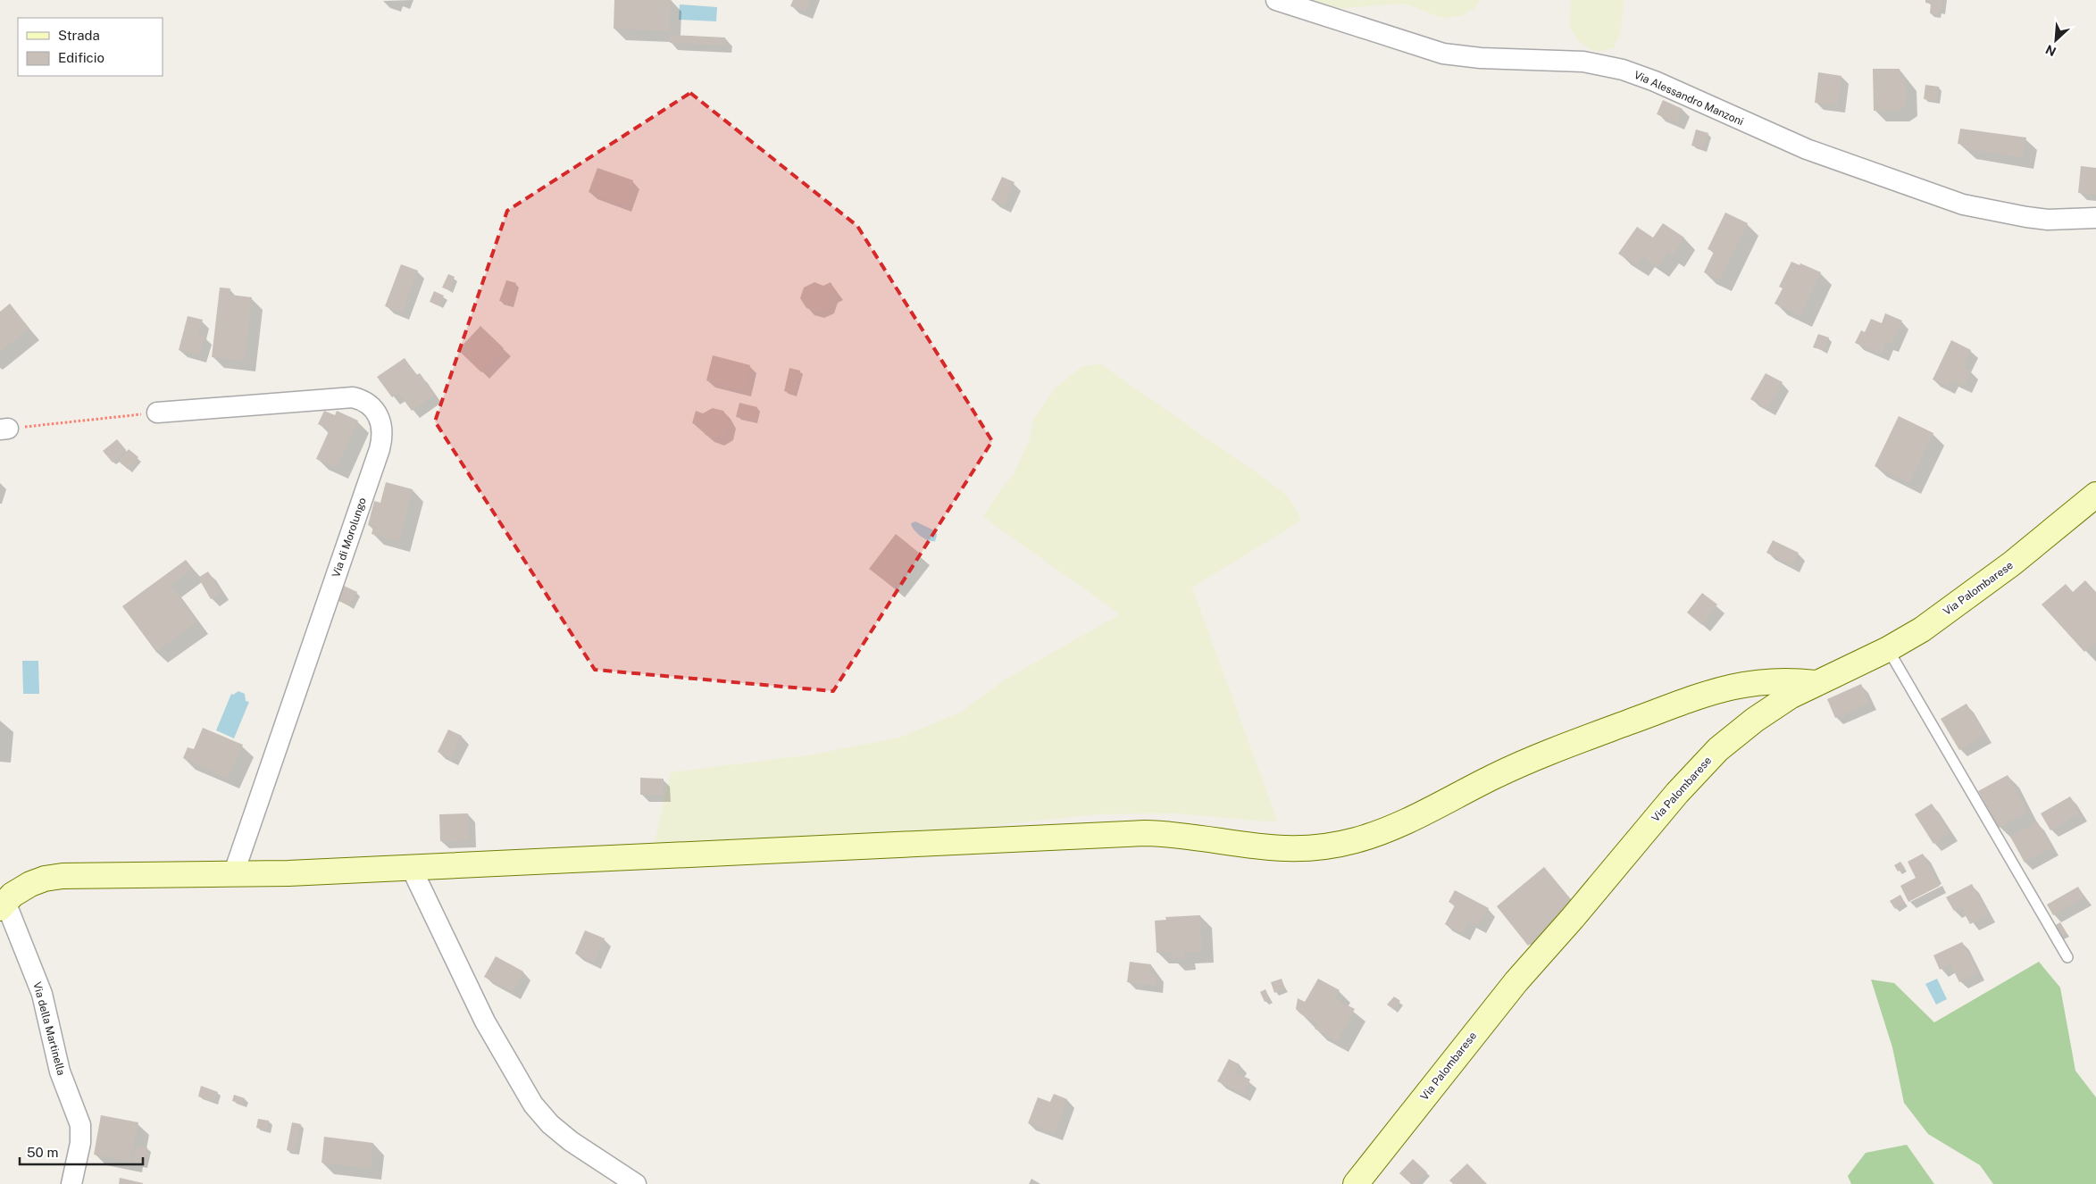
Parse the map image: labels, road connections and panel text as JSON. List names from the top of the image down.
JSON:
{
  "streets": {
    "street": [
      "Via Alessandro Manzoni",
      "Via di Morolungo",
      "Via Palombarese",
      "Via della Martinella"
    ]
  },
  "legend": ["Strada", "Edificio"],
  "scale_bar": "50 m",
  "north": "bottom left"
}
